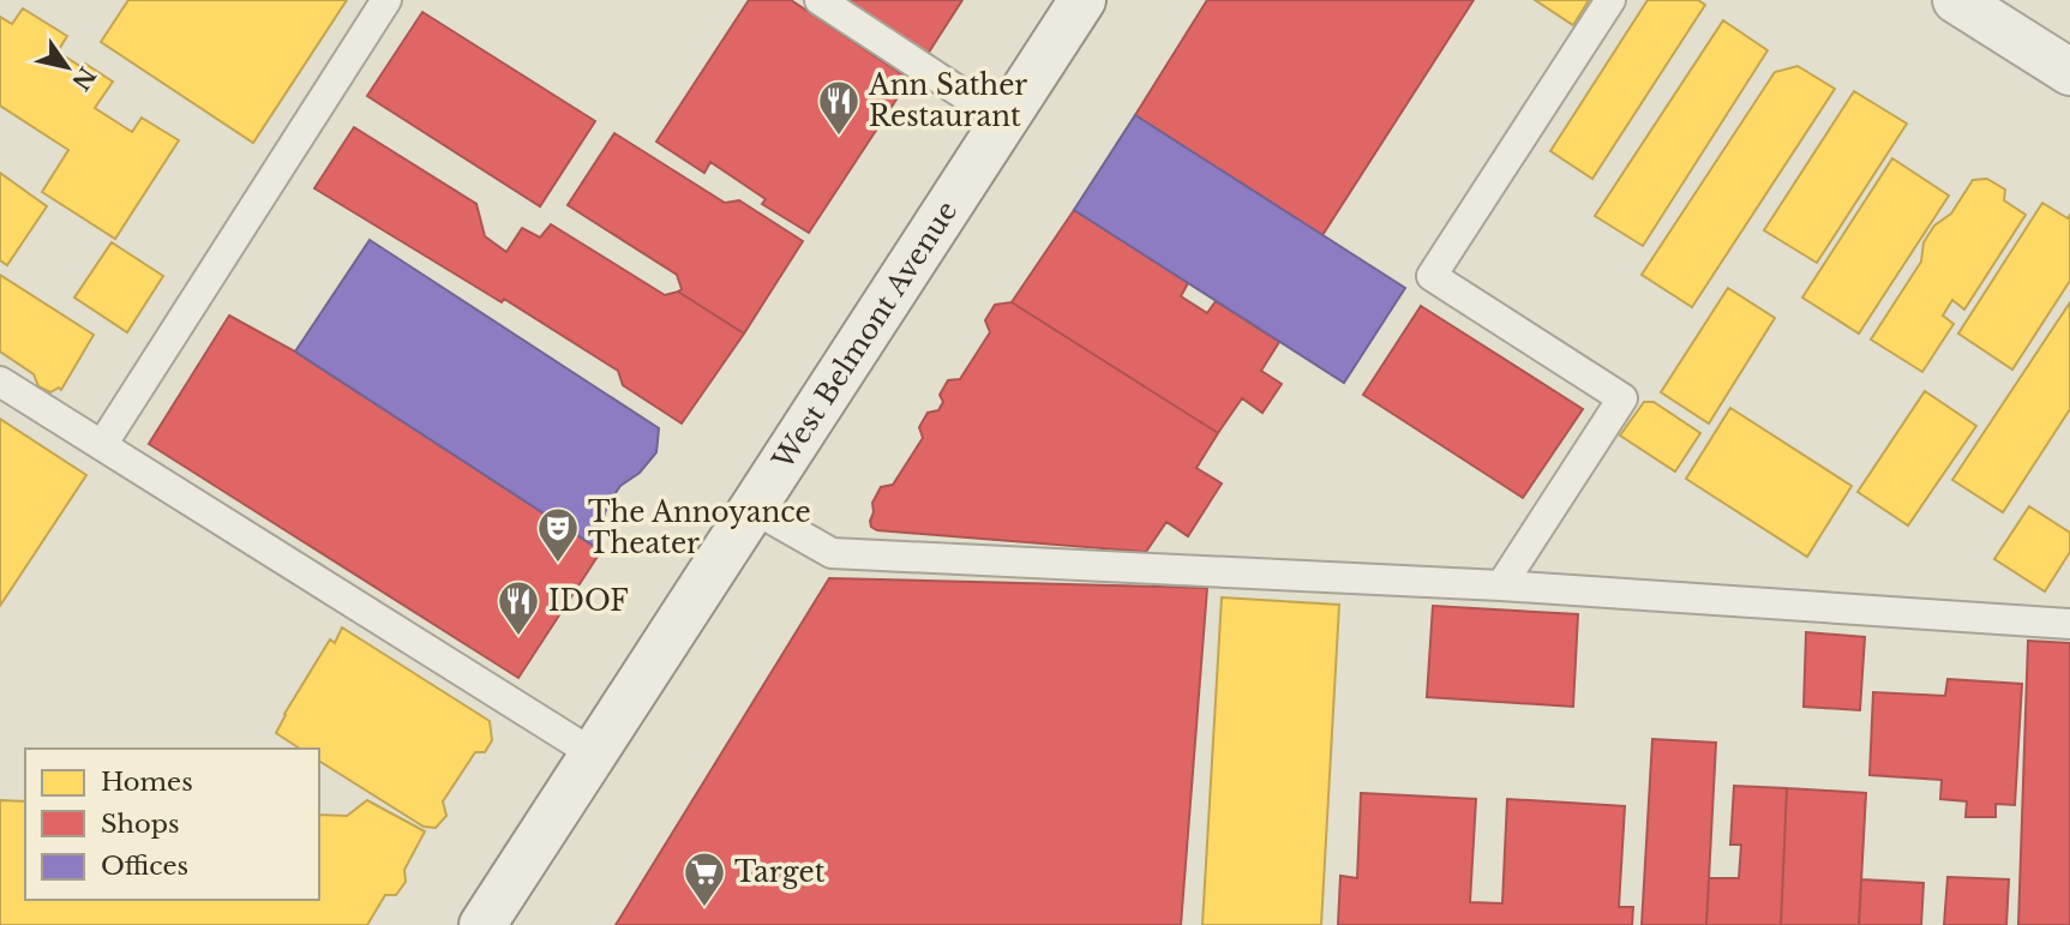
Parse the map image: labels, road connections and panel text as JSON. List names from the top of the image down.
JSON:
{
  "streets": {
    "main road": ["West Belmont Avenue"]
  },
  "places": {
    "restaurant": ["Ann Sather Restaurant", "IDOF"],
    "theatre": ["The Annoyance Theater"],
    "supermarket": ["Target"]
  },
  "legend": ["Homes", "Shops", "Offices"],
  "north": "bottom right"
}
